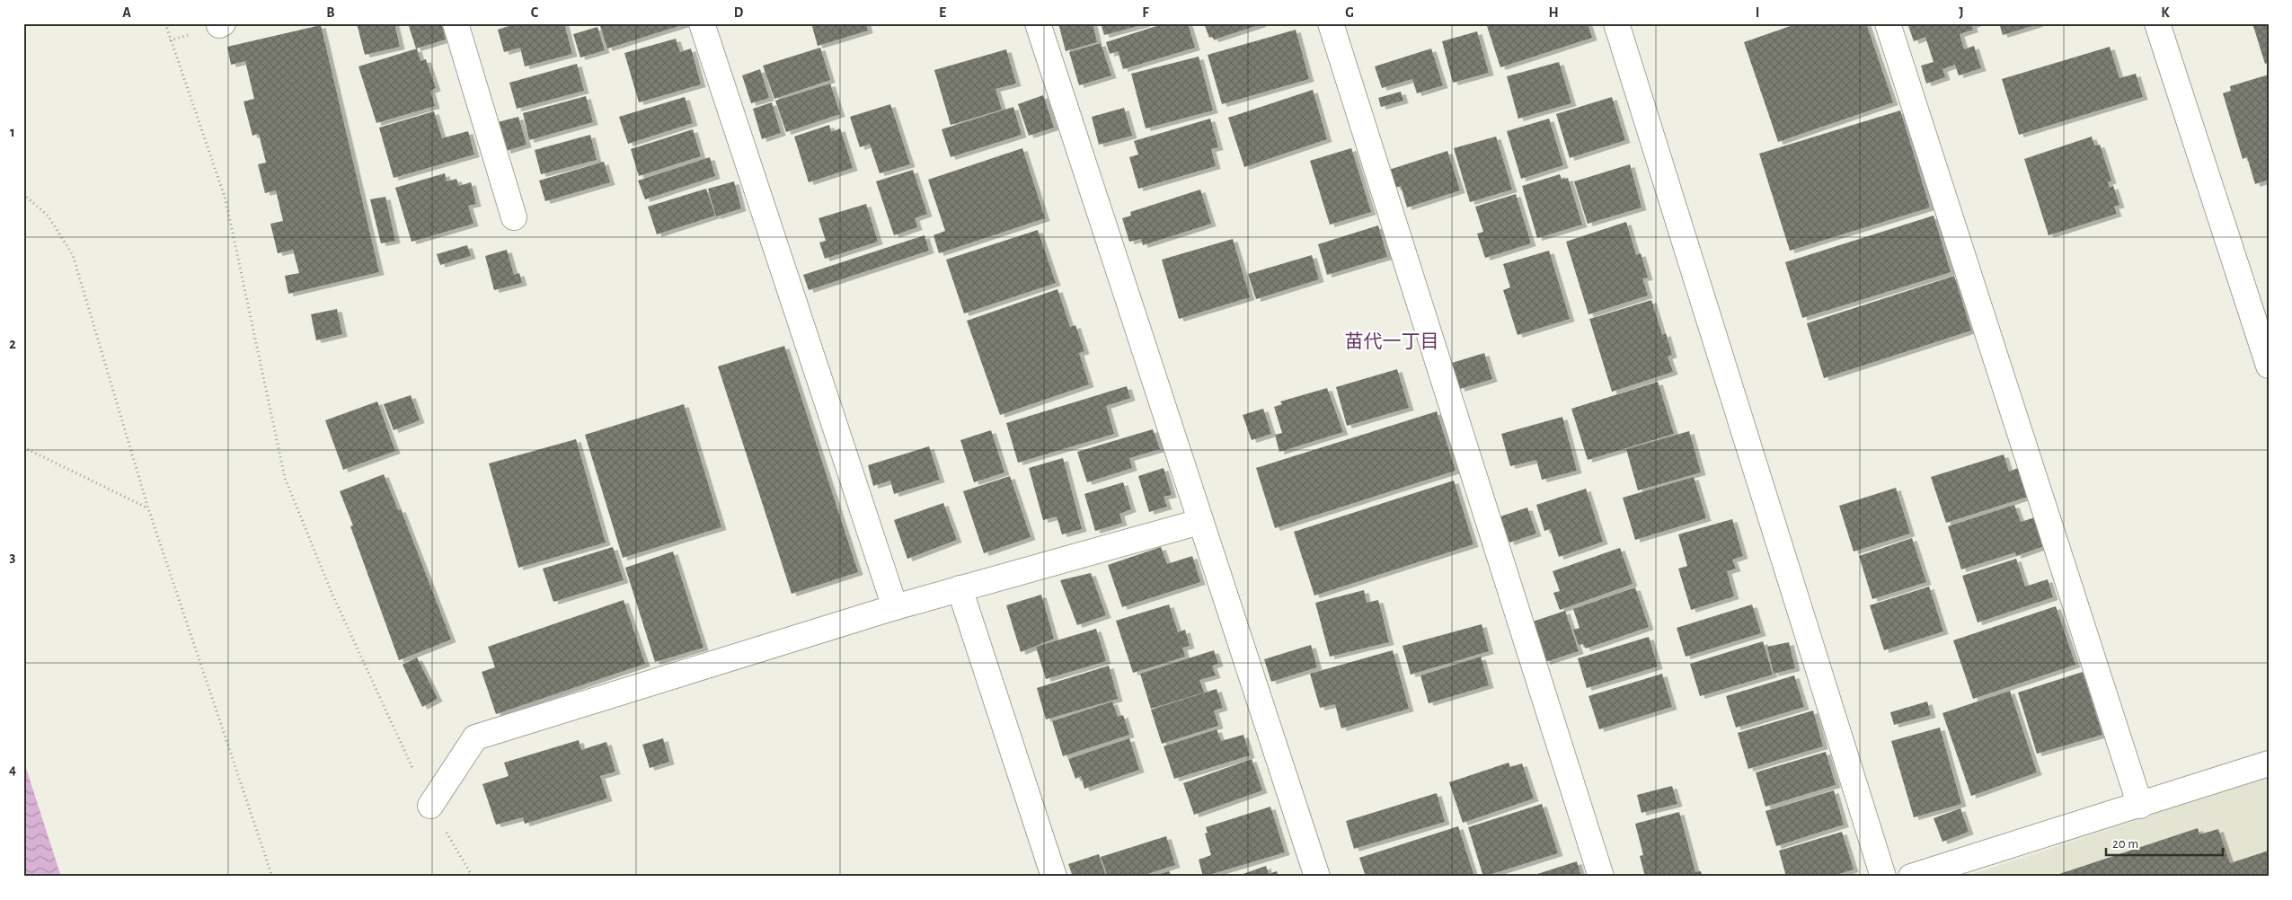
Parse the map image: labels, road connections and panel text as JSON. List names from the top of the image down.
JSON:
{
  "districts": ["苗代一丁目"],
  "scale_bar": "20 m",
  "grid": {
    "columns": [
      "A",
      "B",
      "C",
      "D",
      "E",
      "F",
      "G",
      "H",
      "I",
      "J",
      "K"
    ],
    "rows": [
      "1",
      "2",
      "3",
      "4"
    ]
  }
}
